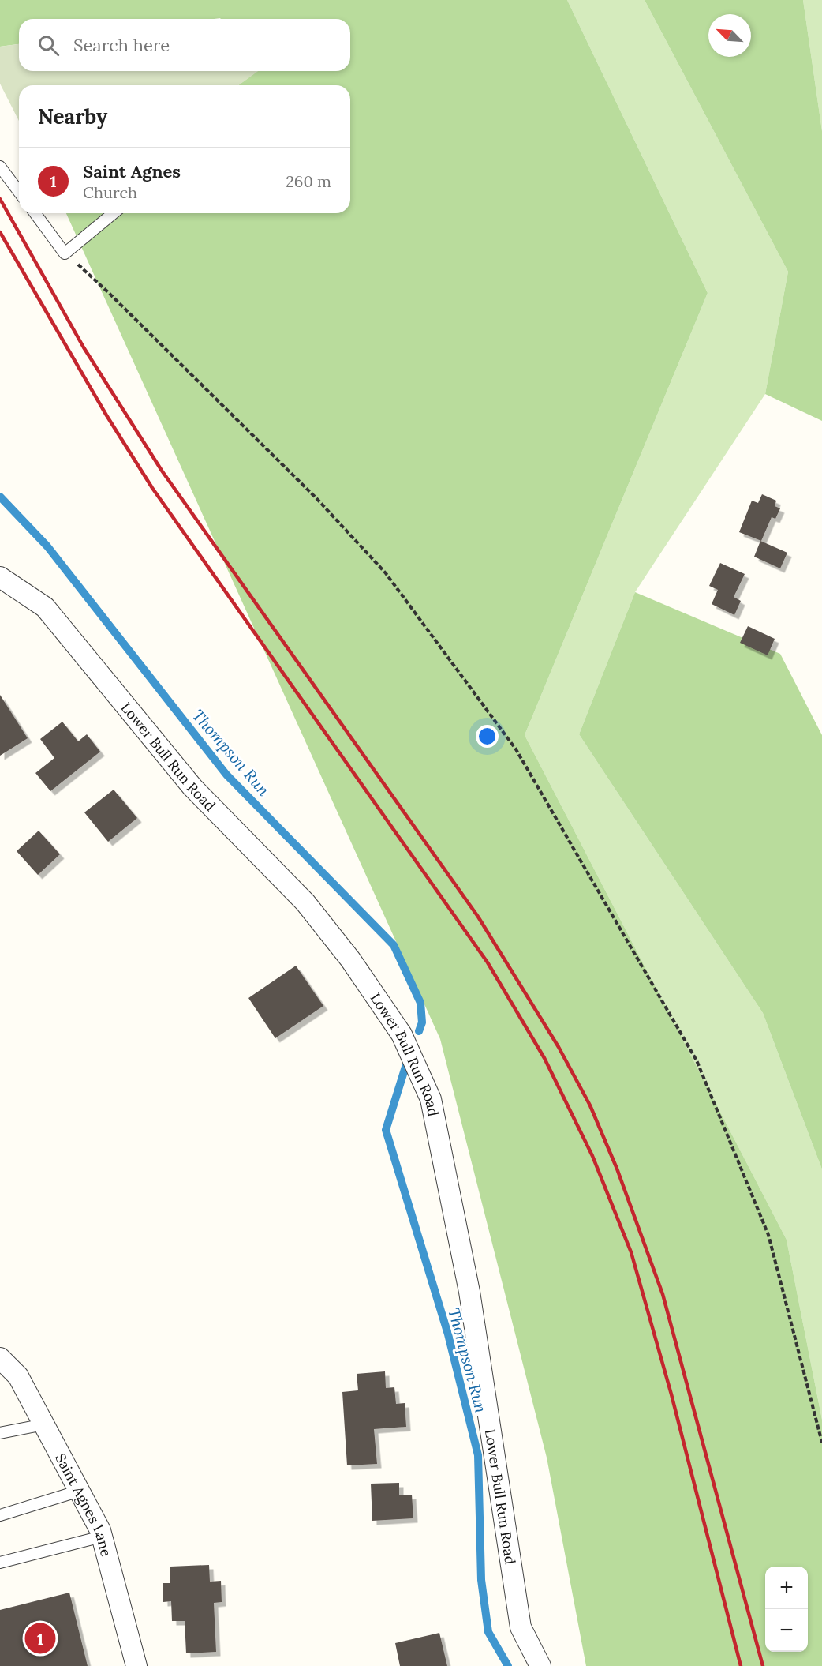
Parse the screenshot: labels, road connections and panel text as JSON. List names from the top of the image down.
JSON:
{
  "streets": {
    "street": ["Lower Bull Run Road", "Saint Agnes Lane"]
  },
  "water": ["Thompson Run"],
  "north": "top left",
  "page": {
    "search": "Search here",
    "heading": "Nearby",
    "list": [
      {
        "mark": "1",
        "name": "Saint Agnes",
        "note": "Church",
        "value": "260 m"
      }
    ],
    "map_buttons": ["+", "−"],
    "pins": "1"
  }
}
